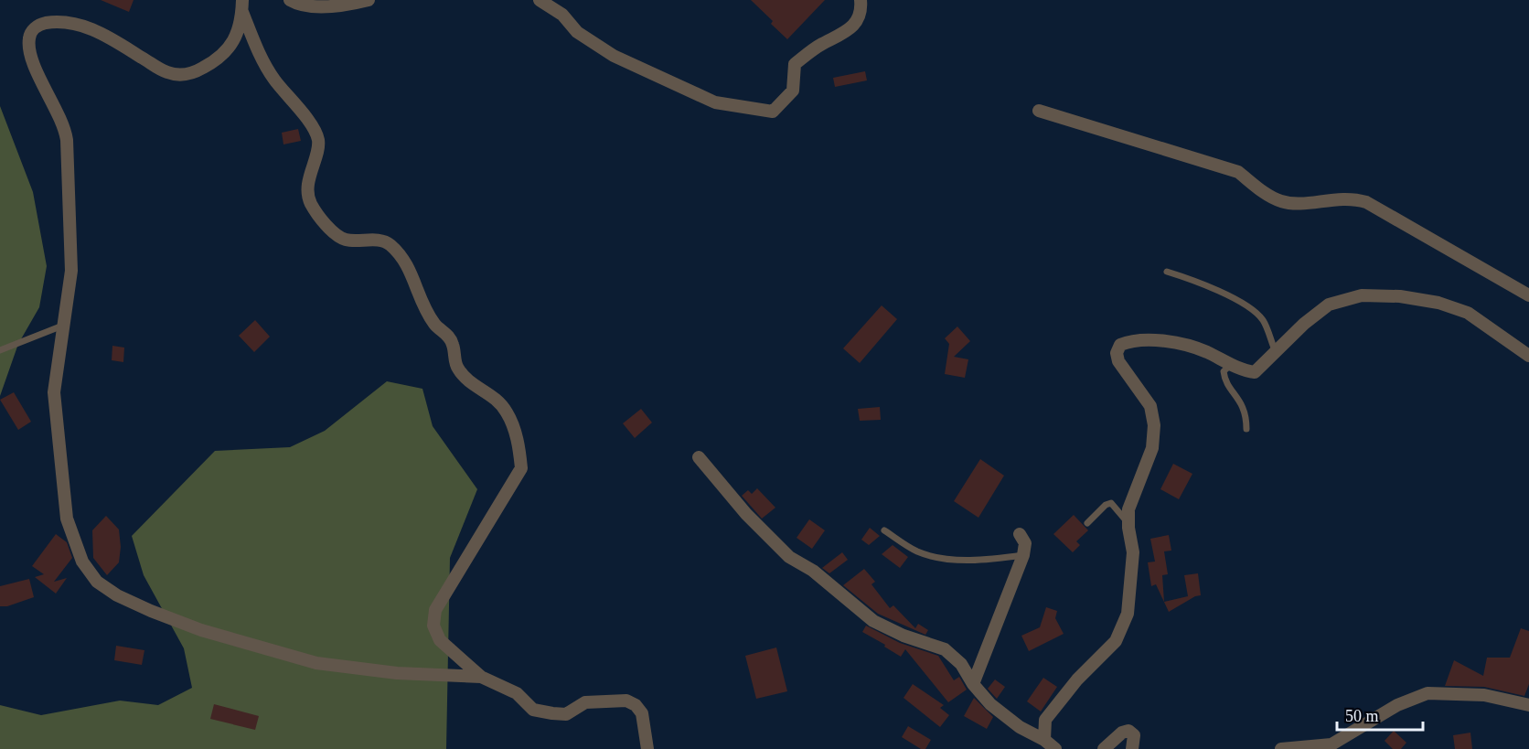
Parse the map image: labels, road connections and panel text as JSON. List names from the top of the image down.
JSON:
{
  "scale_bar": "50 m"
}
